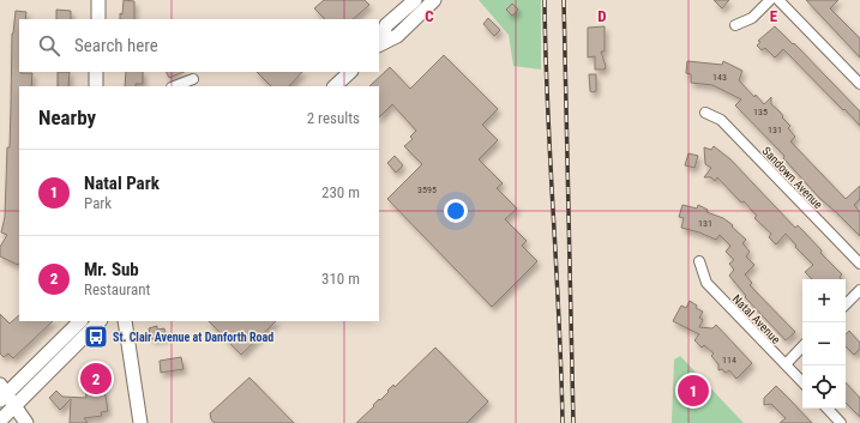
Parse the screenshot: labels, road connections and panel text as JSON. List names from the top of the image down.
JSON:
{
  "streets": {
    "street": ["Sandown Avenue", "Natal Avenue"]
  },
  "places": {
    "bus stop": ["St. Clair Avenue at Danforth Road"]
  },
  "house_numbers": [
    "143",
    "135",
    "131",
    "3595",
    "131",
    "114"
  ],
  "page": {
    "search": "Search here",
    "heading": ["Nearby", "2 results"],
    "list": [
      {
        "mark": "1",
        "name": "Natal Park",
        "note": "Park",
        "value": "230 m"
      },
      {
        "mark": "2",
        "name": "Mr. Sub",
        "note": "Restaurant",
        "value": "310 m"
      }
    ],
    "map_buttons": ["+", "−"],
    "pins": ["2", "1"]
  },
  "grid": {
    "columns": ["C", "D", "E"]
  }
}
